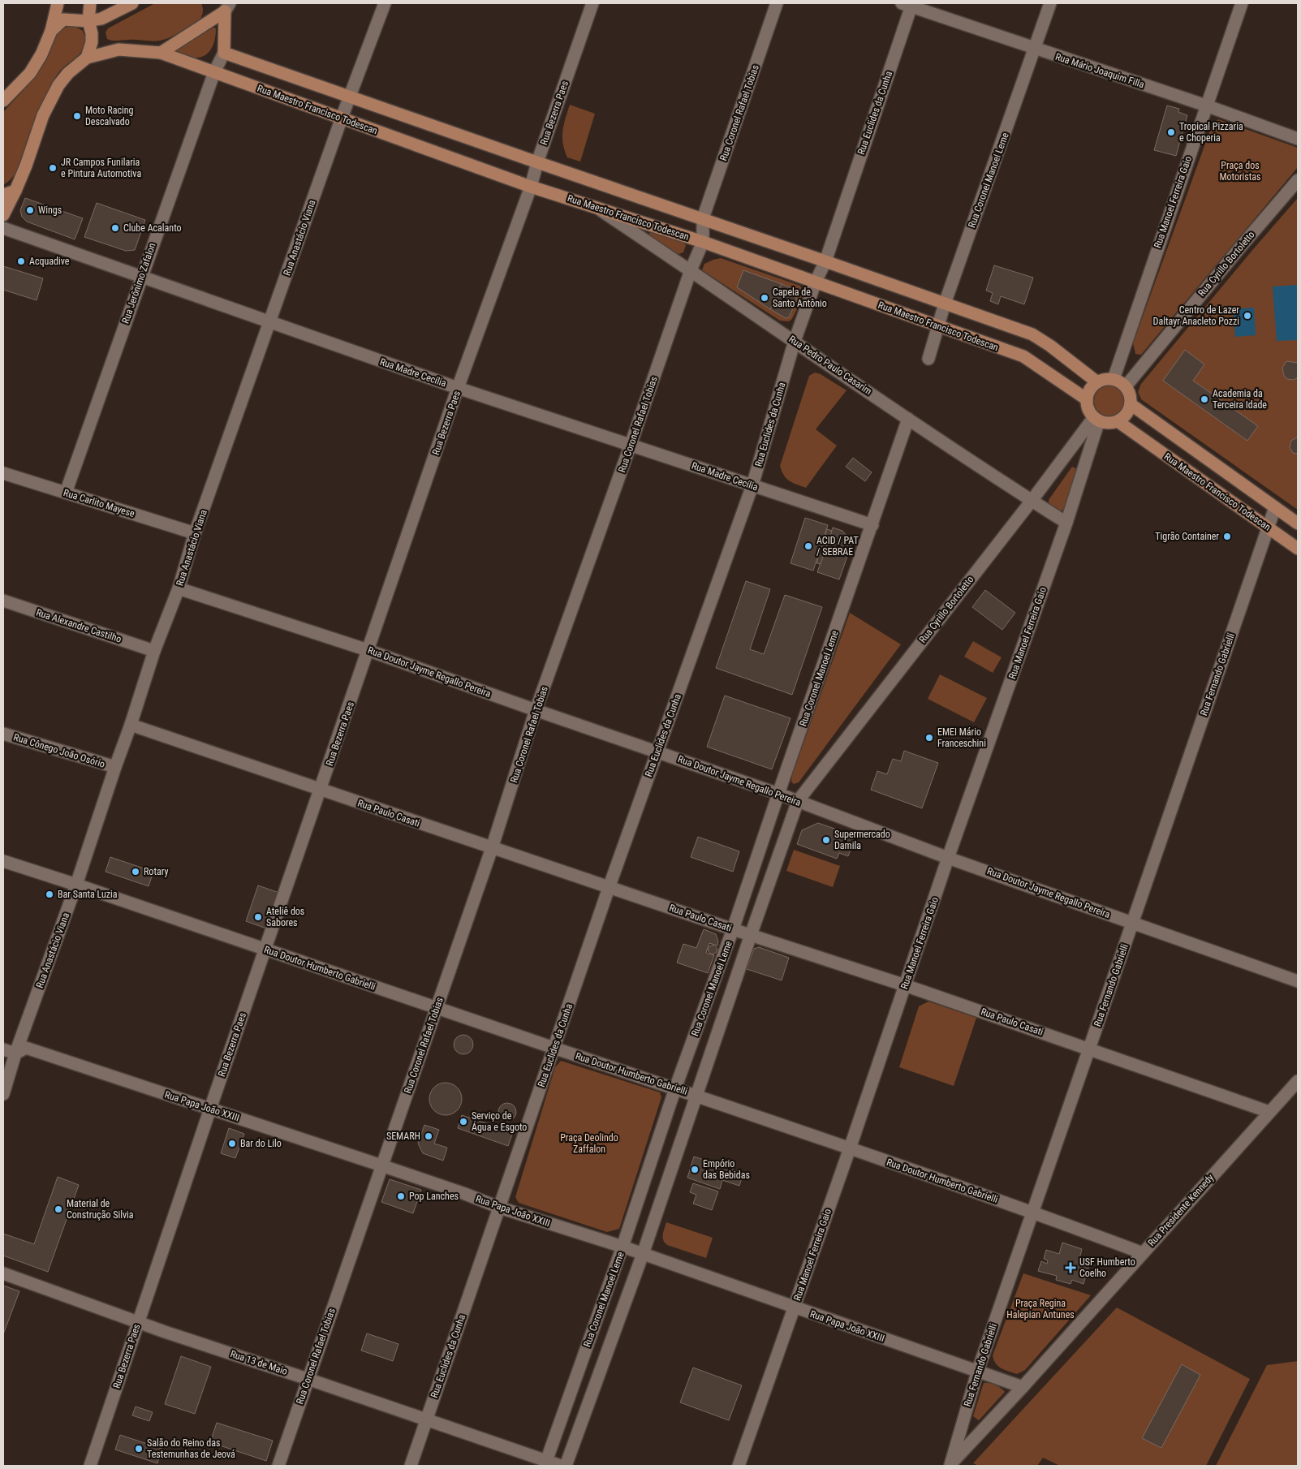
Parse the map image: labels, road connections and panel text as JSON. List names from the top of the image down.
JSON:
{
  "streets": {
    "main road": ["Rua Maestro Francisco Todescan"],
    "street": [
      "Rua Mário Joaquim Filla",
      "Rua Bezerra Paes",
      "Rua Coronel Rafael Tobias",
      "Rua Euclides da Cunha",
      "Rua Coronel Manoel Leme",
      "Rua Manoel Ferreira Gaio",
      "Rua Anastácio Viana",
      "Rua Cyrillo Bortoletto",
      "Rua Jerônimo Zafalon",
      "Rua Pedro Paulo Casarim",
      "Rua Madre Cecília",
      "Rua Carlito Mayese",
      "Rua Alexandre Castilho",
      "Rua Doutor Jayme Regallo Pereira",
      "Rua Fernando Gabrielli",
      "Rua Cônego João Osório",
      "Rua Paulo Casati",
      "Rua Doutor Humberto Gabrielli",
      "Rua Papa João XXIII",
      "Rua Presidente Kennedy",
      "Rua 13 de Maio"
    ]
  },
  "crossings": [
    ["Rua Mário Joaquim Filla", "Rua Euclides da Cunha"],
    ["Rua Mário Joaquim Filla", "Rua Coronel Manoel Leme"],
    ["Rua Mário Joaquim Filla", "Rua Manoel Ferreira Gaio"],
    ["Rua Maestro Francisco Todescan", "Rua Bezerra Paes"],
    ["Rua Maestro Francisco Todescan", "Rua Coronel Rafael Tobias"],
    ["Rua Maestro Francisco Todescan", "Rua Euclides da Cunha"],
    ["Rua Maestro Francisco Todescan", "Rua Coronel Manoel Leme"],
    ["Rua Maestro Francisco Todescan", "Rua Manoel Ferreira Gaio"],
    ["Rua Maestro Francisco Todescan", "Rua Anastácio Viana"],
    ["Rua Maestro Francisco Todescan", "Rua Cyrillo Bortoletto"],
    ["Rua Maestro Francisco Todescan", "Rua Jerônimo Zafalon"],
    ["Rua Maestro Francisco Todescan", "Rua Pedro Paulo Casarim"],
    ["Rua Maestro Francisco Todescan", "Rua Fernando Gabrielli"],
    ["Rua Bezerra Paes", "Rua Madre Cecília"],
    ["Rua Bezerra Paes", "Rua Doutor Jayme Regallo Pereira"],
    ["Rua Bezerra Paes", "Rua Paulo Casati"],
    ["Rua Bezerra Paes", "Rua Doutor Humberto Gabrielli"],
    ["Rua Bezerra Paes", "Rua Papa João XXIII"],
    ["Rua Bezerra Paes", "Rua 13 de Maio"],
    ["Rua Coronel Rafael Tobias", "Rua Pedro Paulo Casarim"],
    ["Rua Coronel Rafael Tobias", "Rua Madre Cecília"],
    ["Rua Coronel Rafael Tobias", "Rua Doutor Jayme Regallo Pereira"],
    ["Rua Coronel Rafael Tobias", "Rua Paulo Casati"],
    ["Rua Coronel Rafael Tobias", "Rua Doutor Humberto Gabrielli"],
    ["Rua Coronel Rafael Tobias", "Rua Papa João XXIII"],
    ["Rua Coronel Rafael Tobias", "Rua 13 de Maio"],
    ["Rua Euclides da Cunha", "Rua Pedro Paulo Casarim"],
    ["Rua Euclides da Cunha", "Rua Madre Cecília"],
    ["Rua Euclides da Cunha", "Rua Doutor Jayme Regallo Pereira"],
    ["Rua Euclides da Cunha", "Rua Paulo Casati"],
    ["Rua Euclides da Cunha", "Rua Doutor Humberto Gabrielli"],
    ["Rua Euclides da Cunha", "Rua Papa João XXIII"],
    ["Rua Euclides da Cunha", "Rua 13 de Maio"],
    ["Rua Coronel Manoel Leme", "Rua Cyrillo Bortoletto"],
    ["Rua Coronel Manoel Leme", "Rua Pedro Paulo Casarim"],
    ["Rua Coronel Manoel Leme", "Rua Madre Cecília"],
    ["Rua Coronel Manoel Leme", "Rua Doutor Jayme Regallo Pereira"],
    ["Rua Coronel Manoel Leme", "Rua Paulo Casati"],
    ["Rua Coronel Manoel Leme", "Rua Doutor Humberto Gabrielli"],
    ["Rua Coronel Manoel Leme", "Rua Papa João XXIII"],
    ["Rua Coronel Manoel Leme", "Rua 13 de Maio"],
    ["Rua Manoel Ferreira Gaio", "Rua Cyrillo Bortoletto"],
    ["Rua Manoel Ferreira Gaio", "Rua Pedro Paulo Casarim"],
    ["Rua Manoel Ferreira Gaio", "Rua Doutor Jayme Regallo Pereira"],
    ["Rua Manoel Ferreira Gaio", "Rua Paulo Casati"],
    ["Rua Manoel Ferreira Gaio", "Rua Doutor Humberto Gabrielli"],
    ["Rua Manoel Ferreira Gaio", "Rua Papa João XXIII"],
    ["Rua Anastácio Viana", "Rua Madre Cecília"],
    ["Rua Anastácio Viana", "Rua Carlito Mayese"],
    ["Rua Anastácio Viana", "Rua Alexandre Castilho"],
    ["Rua Anastácio Viana", "Rua Doutor Jayme Regallo Pereira"],
    ["Rua Anastácio Viana", "Rua Cônego João Osório"],
    ["Rua Anastácio Viana", "Rua Paulo Casati"],
    ["Rua Anastácio Viana", "Rua Doutor Humberto Gabrielli"],
    ["Rua Anastácio Viana", "Rua Papa João XXIII"],
    ["Rua Cyrillo Bortoletto", "Rua Pedro Paulo Casarim"],
    ["Rua Cyrillo Bortoletto", "Rua Doutor Jayme Regallo Pereira"],
    ["Rua Jerônimo Zafalon", "Rua Madre Cecília"],
    ["Rua Jerônimo Zafalon", "Rua Carlito Mayese"],
    ["Rua Doutor Jayme Regallo Pereira", "Rua Fernando Gabrielli"],
    ["Rua Fernando Gabrielli", "Rua Paulo Casati"],
    ["Rua Fernando Gabrielli", "Rua Doutor Humberto Gabrielli"],
    ["Rua Fernando Gabrielli", "Rua Papa João XXIII"],
    ["Rua Fernando Gabrielli", "Rua Presidente Kennedy"],
    ["Rua Paulo Casati", "Rua Presidente Kennedy"],
    ["Rua Doutor Humberto Gabrielli", "Rua Presidente Kennedy"],
    ["Rua Papa João XXIII", "Rua Presidente Kennedy"]
  ],
  "parks": ["Praça dos Motoristas", "Praça Deolindo Zaffalon", "Praça Regina Halepian Antunes"],
  "places": {
    "other": [
      "Moto Racing Descalvado",
      "Tropical Pizzaria e Choperia",
      "JR Campos Funilaria e Pintura Automotiva",
      "Wings",
      "Clube Acalanto",
      "Acquadive",
      "Capela de Santo Antônio",
      "Centro de Lazer Daltayr Anacleto Pozzi",
      "Academia da Terceira Idade",
      "Tigrão Container",
      "ACID / PAT / SEBRAE",
      "EMEI Mário Franceschini",
      "Supermercado Damila",
      "Rotary",
      "Bar Santa Luzia",
      "Ateliê dos Sabores",
      "Serviço de Água e Esgoto",
      "SEMARH",
      "Bar do Lilo",
      "Empório das Bebidas",
      "Pop Lanches",
      "Material de Construção Silvia",
      "Salão do Reino das Testemunhas de Jeová"
    ],
    "health": ["USF Humberto Coelho"]
  }
}
